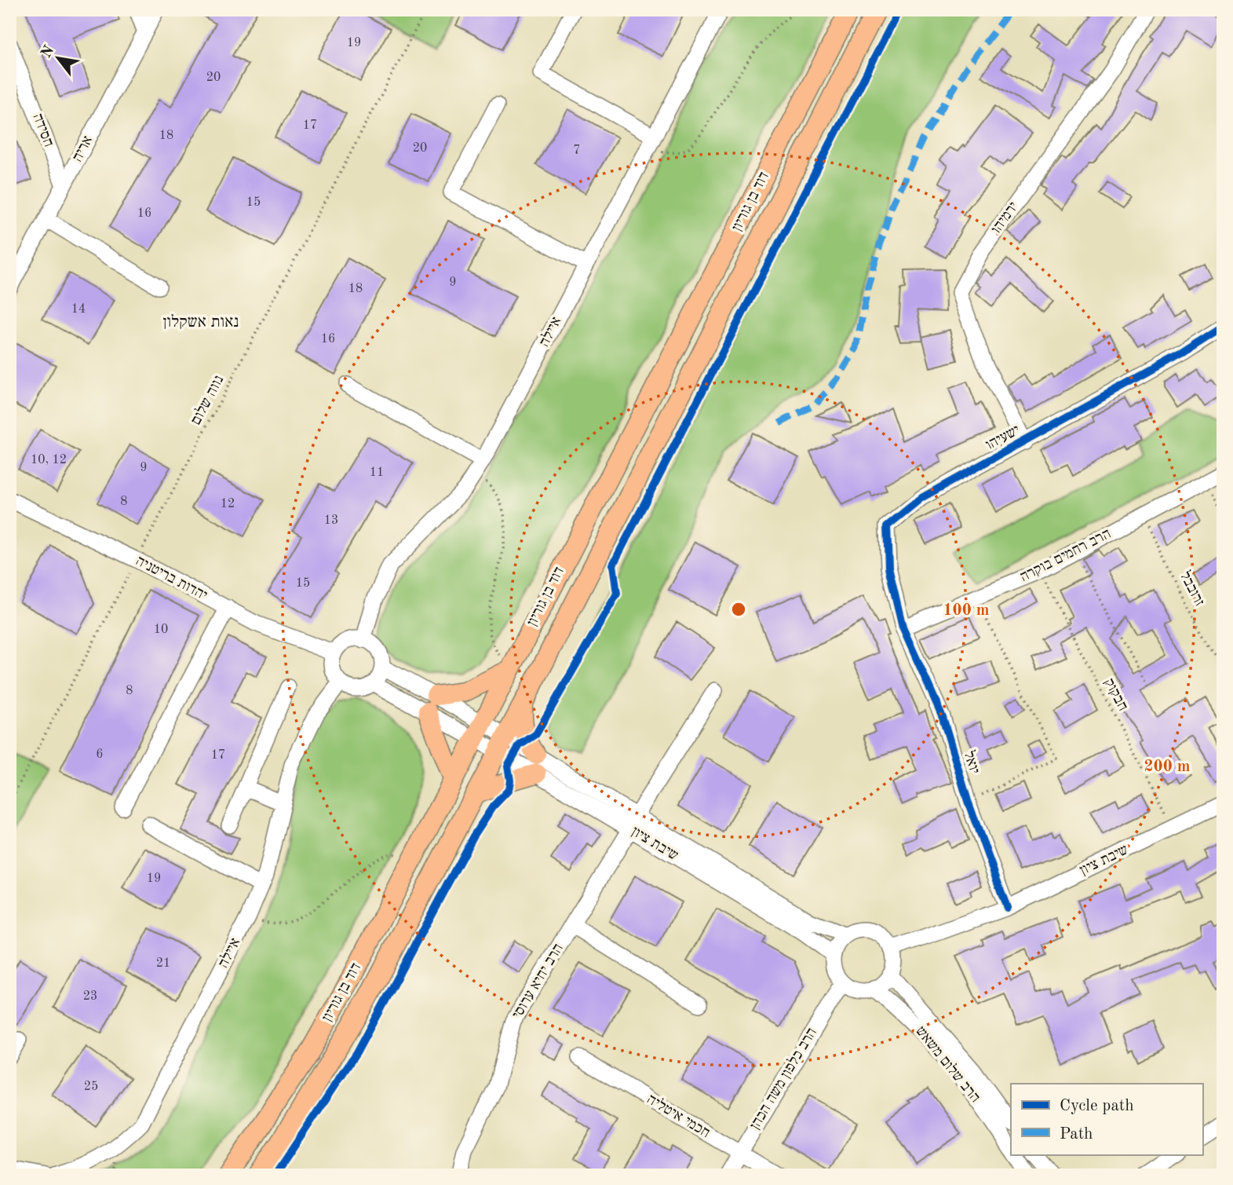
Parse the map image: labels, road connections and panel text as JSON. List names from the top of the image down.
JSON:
{
  "streets": {
    "main road": ["דוד בן גוריון"],
    "street": [
      "חסידה",
      "אריה",
      "ירמיהו",
      "איילה",
      "ישעיהו",
      "הרב רחמים בוקרה",
      "יהדות בריטניה",
      "יואל",
      "שיבת ציון",
      "הרב יחיא ערוסי",
      "הרב שלום משאש",
      "הרב כלפון משה הכהן",
      "חכמי איטליה"
    ],
    "path": ["נווה שלום", "זרובבל", "חבקוק"]
  },
  "crossings": [
    ["חסידה", "אריה"],
    ["דוד בן גוריון", "שיבת ציון"],
    ["ירמיהו", "ישעיהו"],
    ["איילה", "יהדות בריטניה"],
    ["נווה שלום", "יהדות בריטניה"],
    ["ישעיהו", "הרב רחמים בוקרה"],
    ["ישעיהו", "יואל"],
    ["הרב רחמים בוקרה", "זרובבל"],
    ["הרב רחמים בוקרה", "חבקוק"],
    ["הרב רחמים בוקרה", "יואל"],
    ["חבקוק", "שיבת ציון"],
    ["יואל", "שיבת ציון"],
    ["שיבת ציון", "הרב יחיא ערוסי"],
    ["שיבת ציון", "הרב שלום משאש"],
    ["שיבת ציון", "הרב כלפון משה הכהן"],
    ["הרב שלום משאש", "הרב כלפון משה הכהן"],
    ["הרב כלפון משה הכהן", "חכמי איטליה"]
  ],
  "districts": ["נאות אשקלון"],
  "house_numbers": [
    "19",
    "20",
    "17",
    "18",
    "20",
    "7",
    "15",
    "16",
    "9",
    "18",
    "14",
    "16",
    "10, 12",
    "9",
    "11",
    "8",
    "12",
    "13",
    "15",
    "10",
    "8",
    "6",
    "17",
    "19",
    "21",
    "23",
    "25"
  ],
  "legend": ["Cycle path", "Path"],
  "north": "top left",
  "rings": ["100 m", "200 m"]
}
